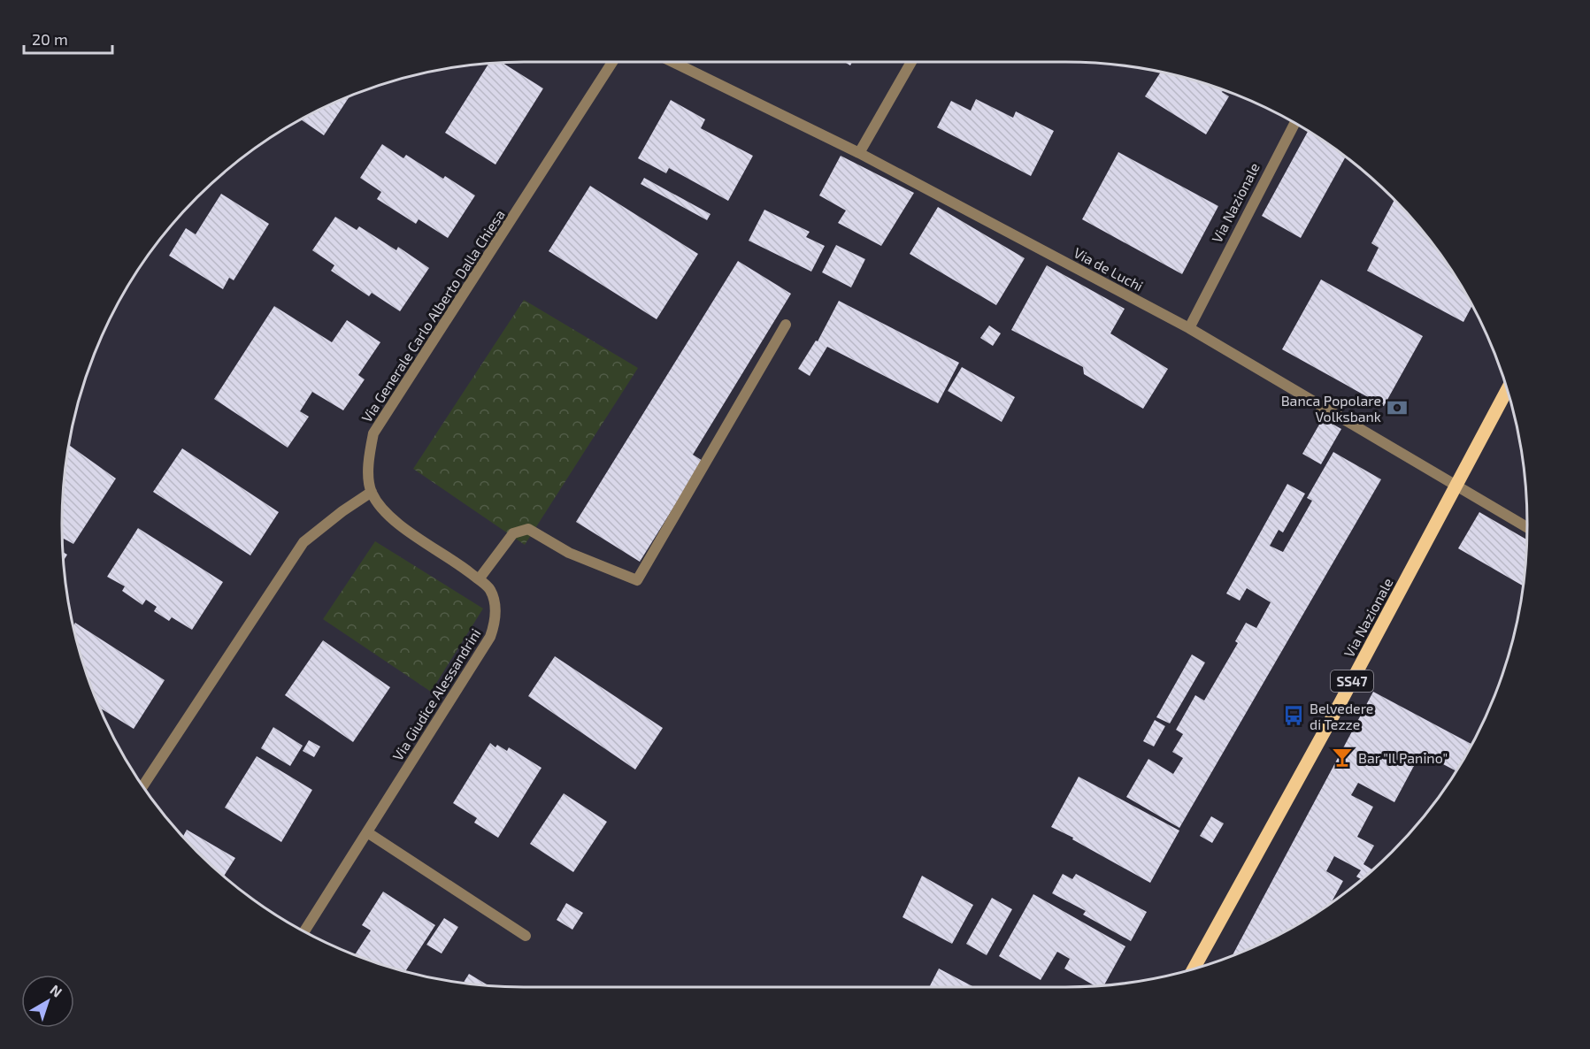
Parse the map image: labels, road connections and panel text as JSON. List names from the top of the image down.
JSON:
{
  "streets": {
    "main road": ["Via Nazionale", "SS47"],
    "street": ["Via de Luchi", "Via Generale Carlo Alberto Dalla Chiesa", "Via Giudice Alessandrini"]
  },
  "crossings": [
    ["Via Nazionale", "Via de Luchi"],
    ["Via Generale Carlo Alberto Dalla Chiesa", "Via Giudice Alessandrini"]
  ],
  "places": {
    "bank": ["Banca Popolare Volksbank"],
    "bus stop": ["Belvedere di Tezze"],
    "bar": ["Bar \"Il Panino\""]
  },
  "scale_bar": "20 m",
  "north": "top right"
}
